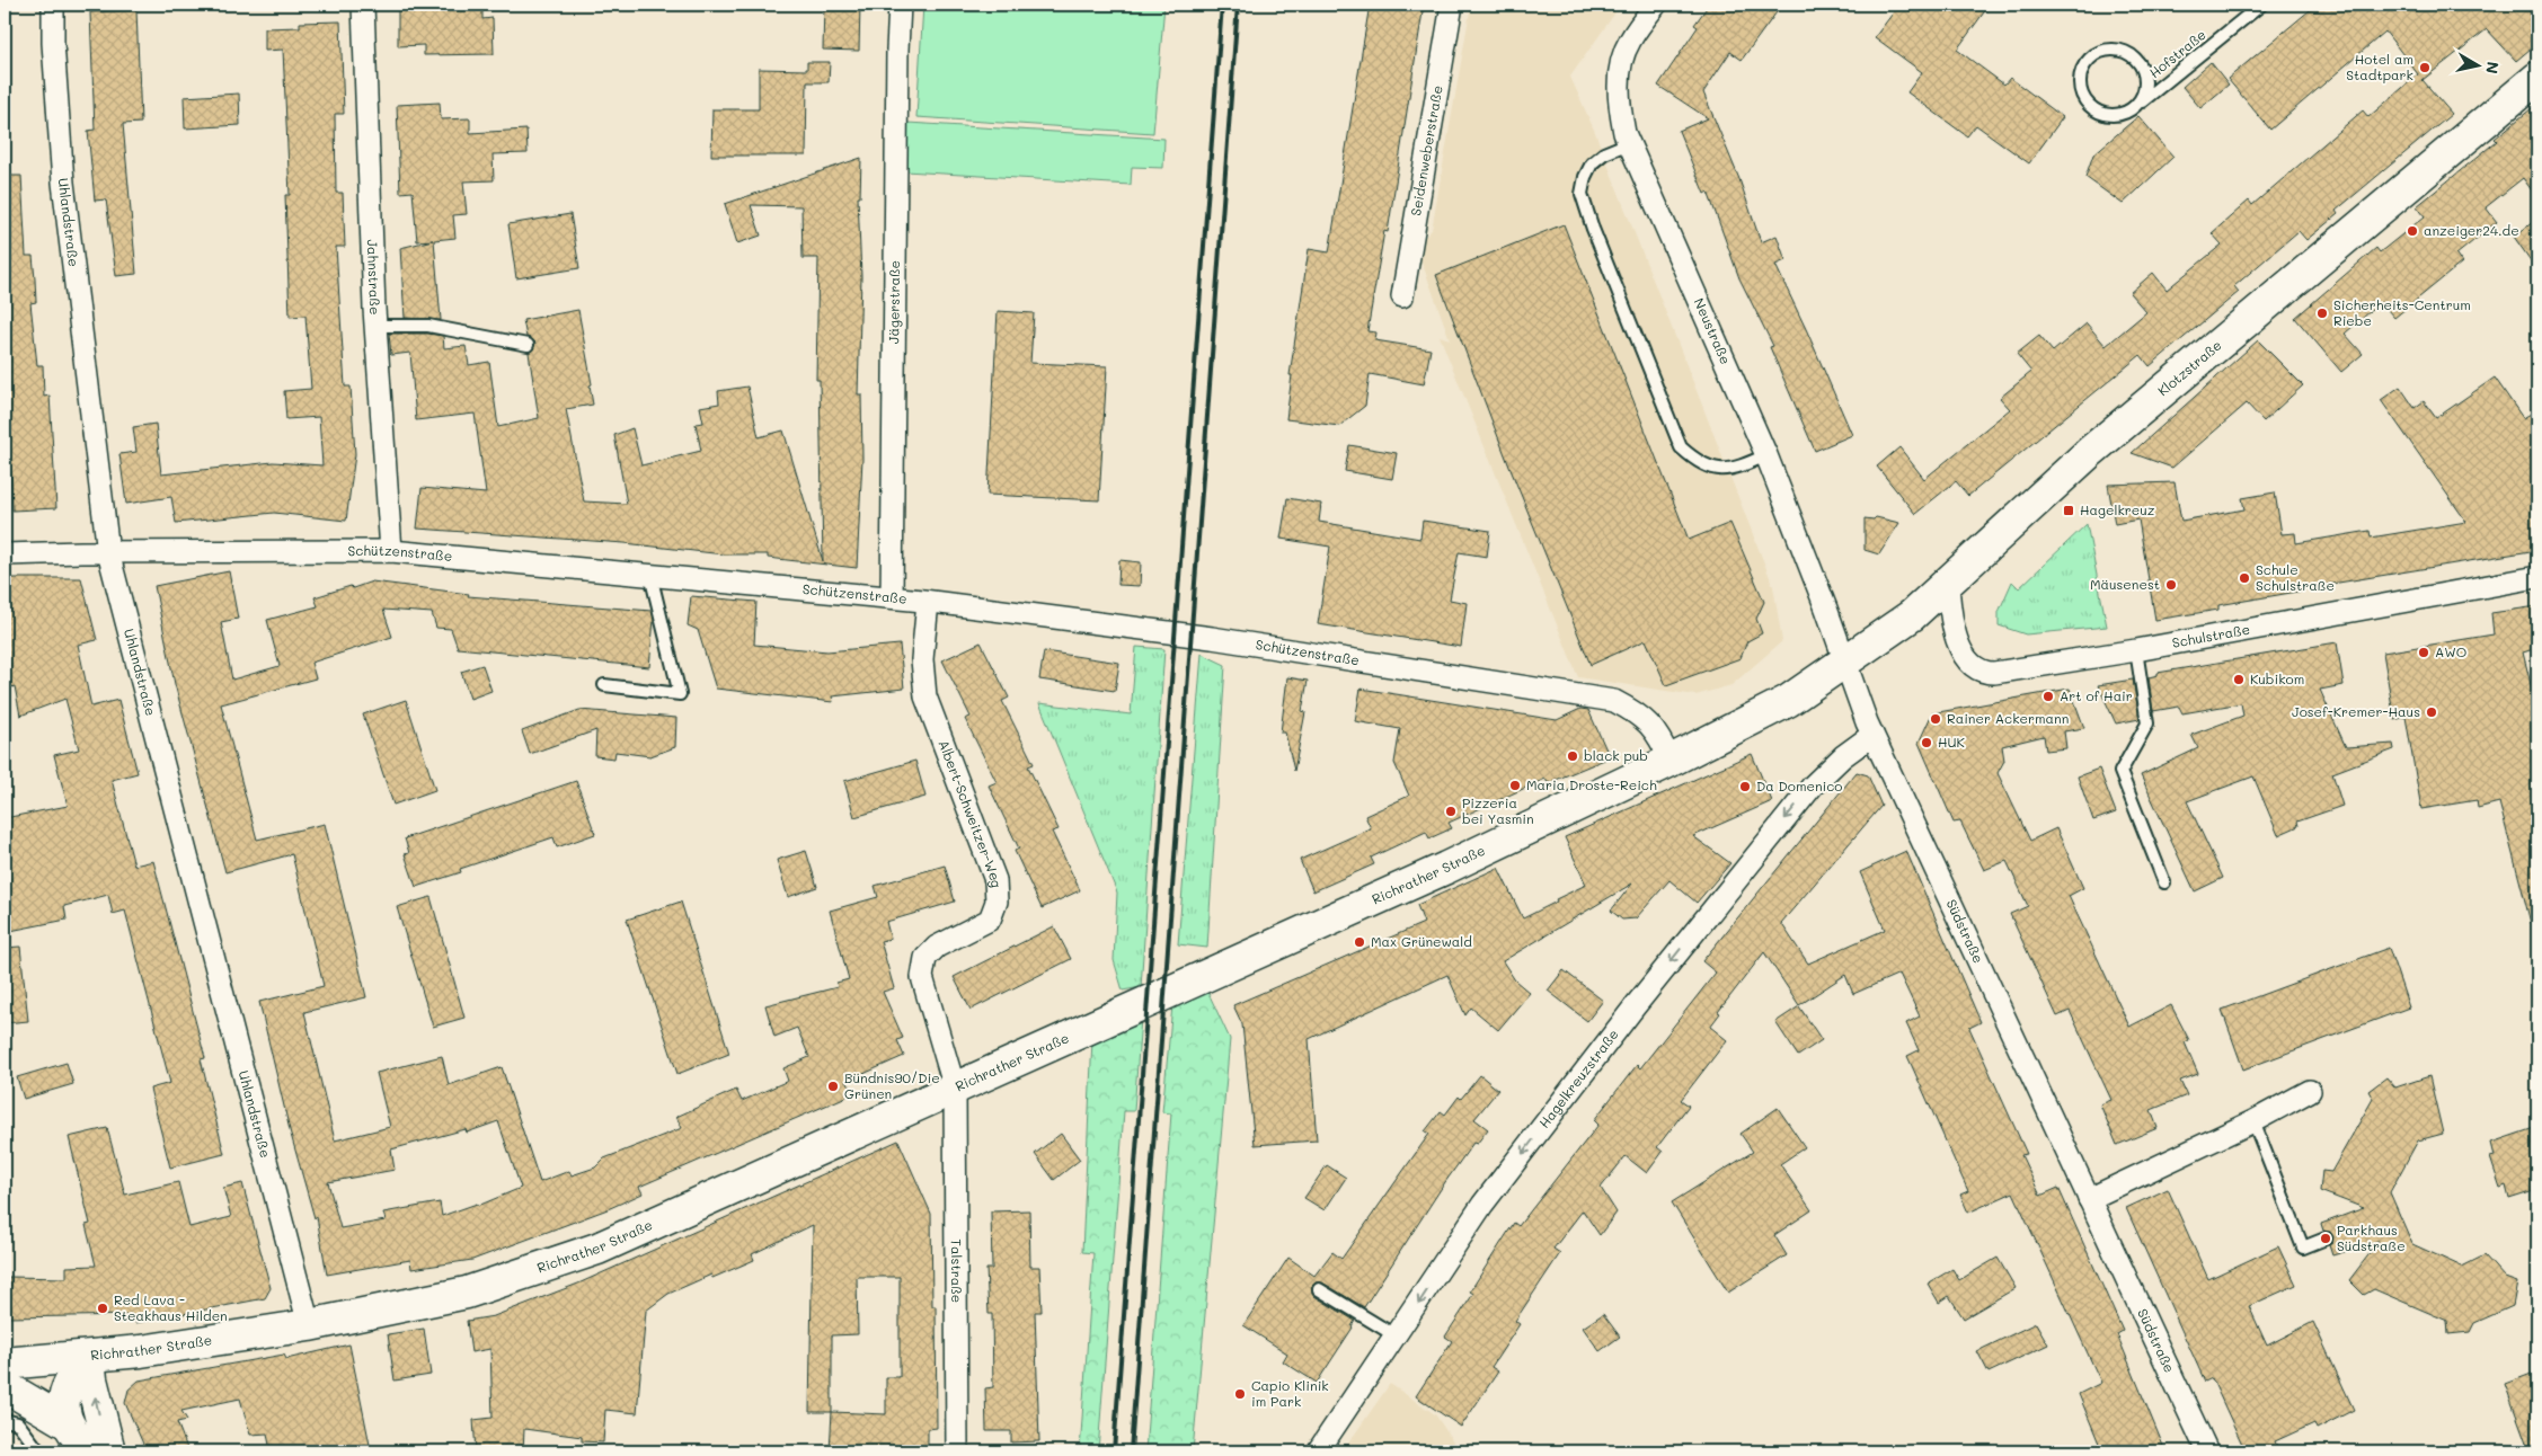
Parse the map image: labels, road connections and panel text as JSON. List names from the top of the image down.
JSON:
{
  "streets": {
    "main road": ["Klotzstraße", "Richrather Straße"],
    "street": [
      "Seidenweberstraße",
      "Uhlandstraße",
      "Jahnstraße",
      "Jägerstraße",
      "Neustraße",
      "Schützenstraße",
      "Schulstraße",
      "Albert-Schweitzer-Weg",
      "Südstraße",
      "Hagelkreuzstraße",
      "Talstraße"
    ],
    "lane": ["Hofstraße"]
  },
  "crossings": [
    ["Uhlandstraße", "Schützenstraße"],
    ["Uhlandstraße", "Richrather Straße"],
    ["Jahnstraße", "Schützenstraße"],
    ["Jägerstraße", "Schützenstraße"],
    ["Neustraße", "Klotzstraße"],
    ["Neustraße", "Richrather Straße"],
    ["Neustraße", "Südstraße"],
    ["Klotzstraße", "Schulstraße"],
    ["Klotzstraße", "Richrather Straße"],
    ["Klotzstraße", "Südstraße"],
    ["Schützenstraße", "Albert-Schweitzer-Weg"],
    ["Schützenstraße", "Richrather Straße"],
    ["Albert-Schweitzer-Weg", "Richrather Straße"],
    ["Albert-Schweitzer-Weg", "Talstraße"],
    ["Richrather Straße", "Südstraße"],
    ["Richrather Straße", "Talstraße"],
    ["Südstraße", "Hagelkreuzstraße"]
  ],
  "one_way": ["Hagelkreuzstraße"],
  "places": {
    "other": [
      "Hotel am Stadtpark",
      "anzeiger24.de",
      "Sicherheits-Centrum Riebe",
      "Schule Schulstraße",
      "Mäusenest",
      "AWO",
      "Kubikom",
      "Art of Hair",
      "Josef-Kremer-Haus",
      "Rainer Ackermann",
      "HUK",
      "black pub",
      "Maria Droste-Reich",
      "Da Domenico",
      "Pizzeria bei Yasmin",
      "Max Grünewald",
      "Bündnis90/Die Grünen",
      "Parkhaus Südstraße",
      "Red Lava - Steakhaus Hilden",
      "Capio Klinik im Park"
    ],
    "transit": ["Hagelkreuz"]
  },
  "north": "right"
}
